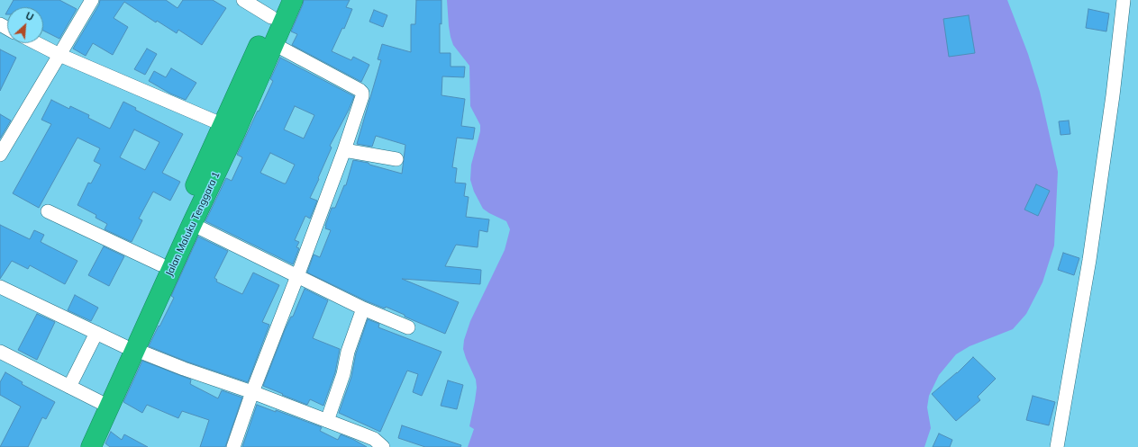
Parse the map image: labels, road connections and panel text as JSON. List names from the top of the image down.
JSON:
{
  "streets": {
    "highway": ["Jalan Maluku Tenggara 1"]
  },
  "north": "top right"
}
